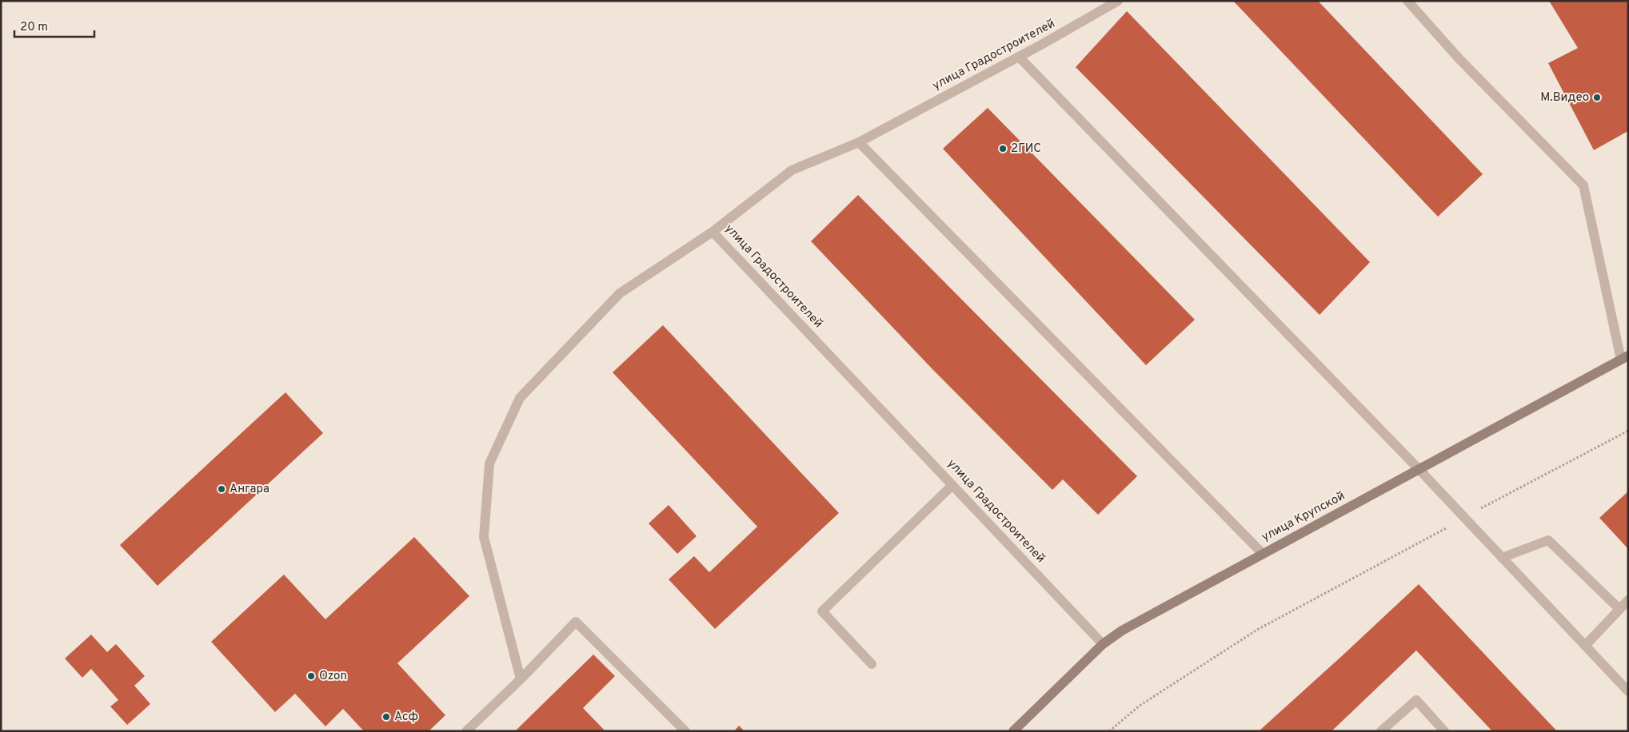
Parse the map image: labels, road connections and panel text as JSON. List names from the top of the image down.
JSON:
{
  "streets": {
    "main road": ["улица Крупской"],
    "street": ["улица Градостроителей"]
  },
  "crossings": [
    ["улица Градостроителей", "улица Крупской"]
  ],
  "places": [
    "М.Видео",
    "2ГИС",
    "Ангара",
    "Ozon",
    "Асф"
  ],
  "scale_bar": "20 m"
}
